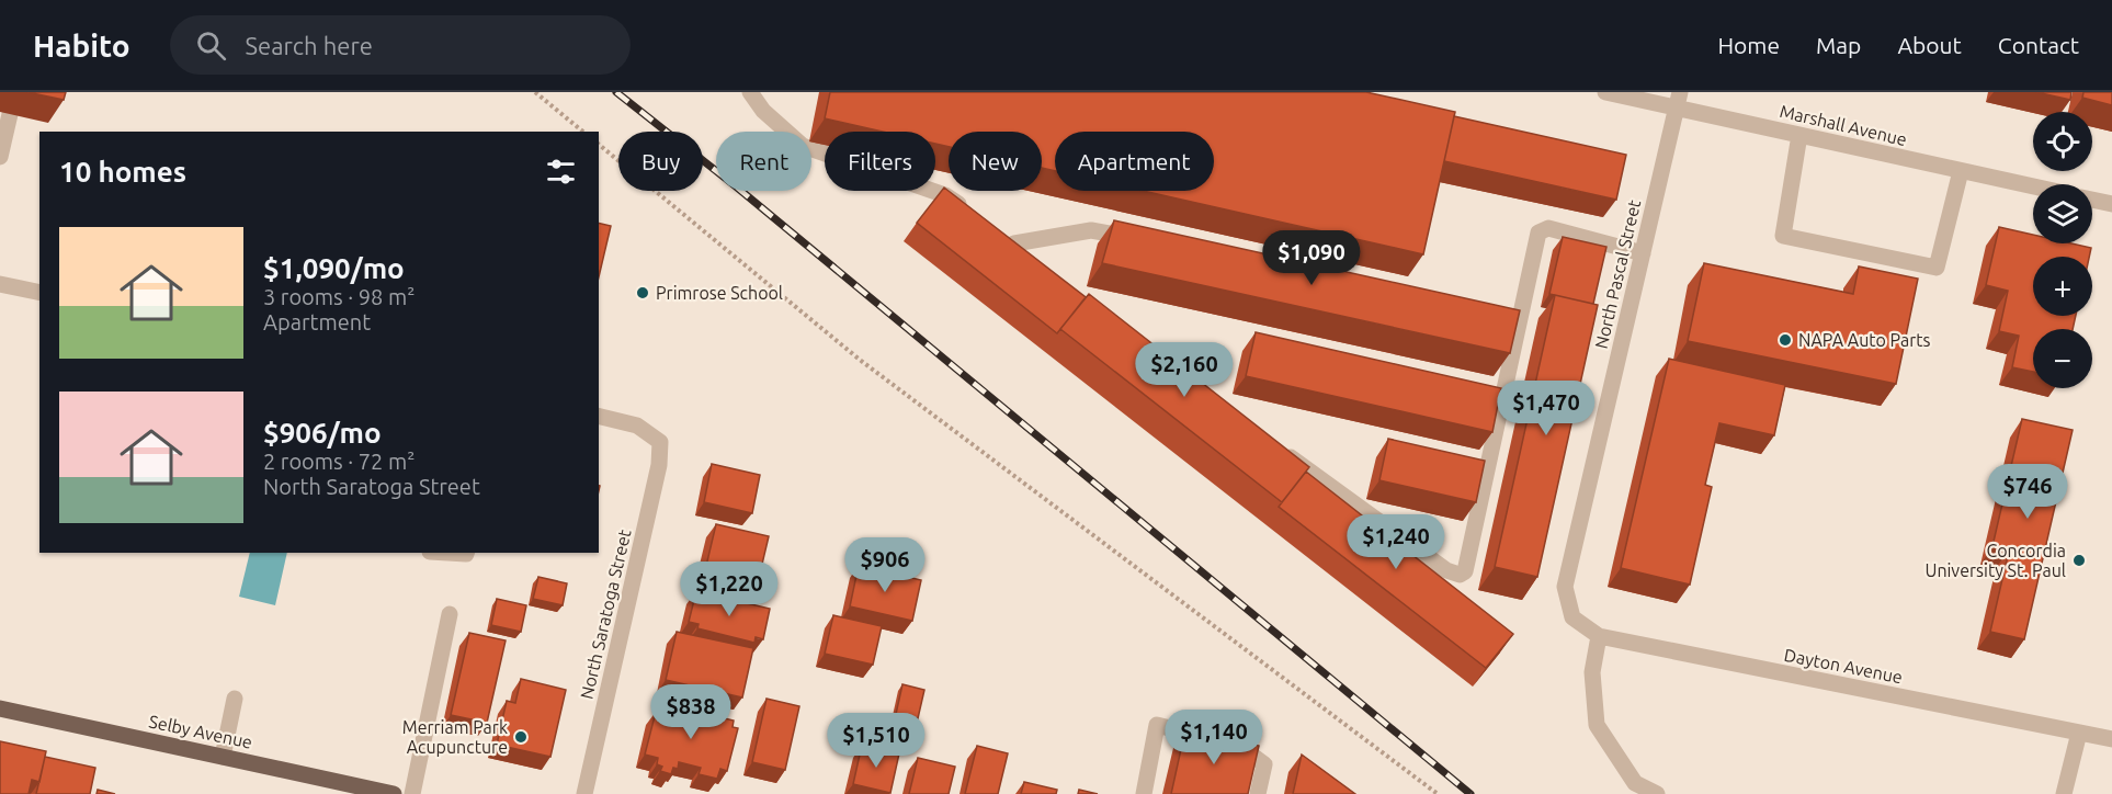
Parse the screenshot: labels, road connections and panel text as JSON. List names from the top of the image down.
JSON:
{
  "streets": {
    "main road": ["Selby Avenue"],
    "street": [
      "Marshall Avenue",
      "North Pascal Street",
      "North Saratoga Street",
      "Dayton Avenue"
    ]
  },
  "crossings": [
    ["Marshall Avenue", "North Pascal Street"],
    ["North Pascal Street", "Dayton Avenue"]
  ],
  "places": [
    "Primrose School",
    "NAPA Auto Parts",
    "Concordia University St. Paul",
    "Merriam Park Acupuncture"
  ],
  "page": {
    "header": "Habito",
    "search": "Search here",
    "nav": [
      "Home",
      "Map",
      "About",
      "Contact"
    ],
    "map_buttons": ["+", "−"],
    "chip": [
      "Buy",
      "Rent",
      "Filters",
      "New",
      "Apartment"
    ],
    "heading": "10 homes",
    "list": [
      {
        "name": "$1,090/mo",
        "note": "3 rooms · 98 m² · Apartment"
      },
      {
        "name": "$906/mo",
        "note": "2 rooms · 72 m² · North Saratoga Street"
      }
    ],
    "price": [
      "$1,090",
      "$2,160",
      "$1,470",
      "$746",
      "$1,240",
      "$906",
      "$1,220",
      "$838",
      "$1,140",
      "$1,510"
    ]
  }
}
